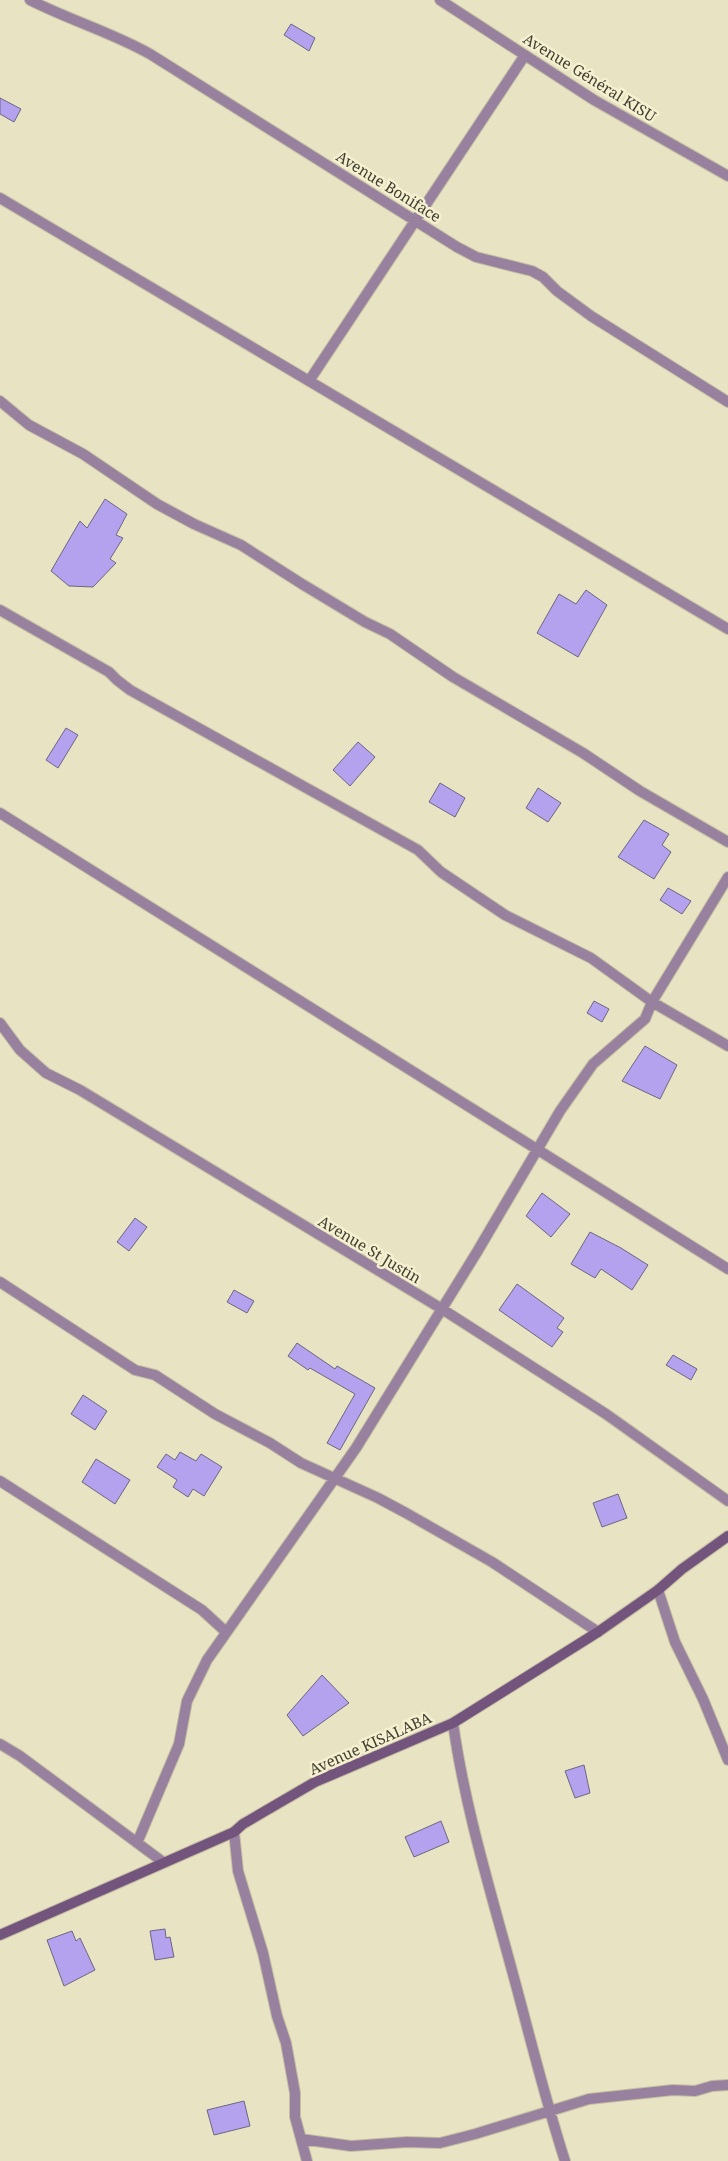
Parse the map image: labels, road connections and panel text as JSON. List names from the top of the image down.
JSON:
{
  "streets": {
    "street": [
      "Avenue Général KISU",
      "Avenue Boniface",
      "Avenue St Justin",
      "Avenue KISALABA"
    ]
  }
}
